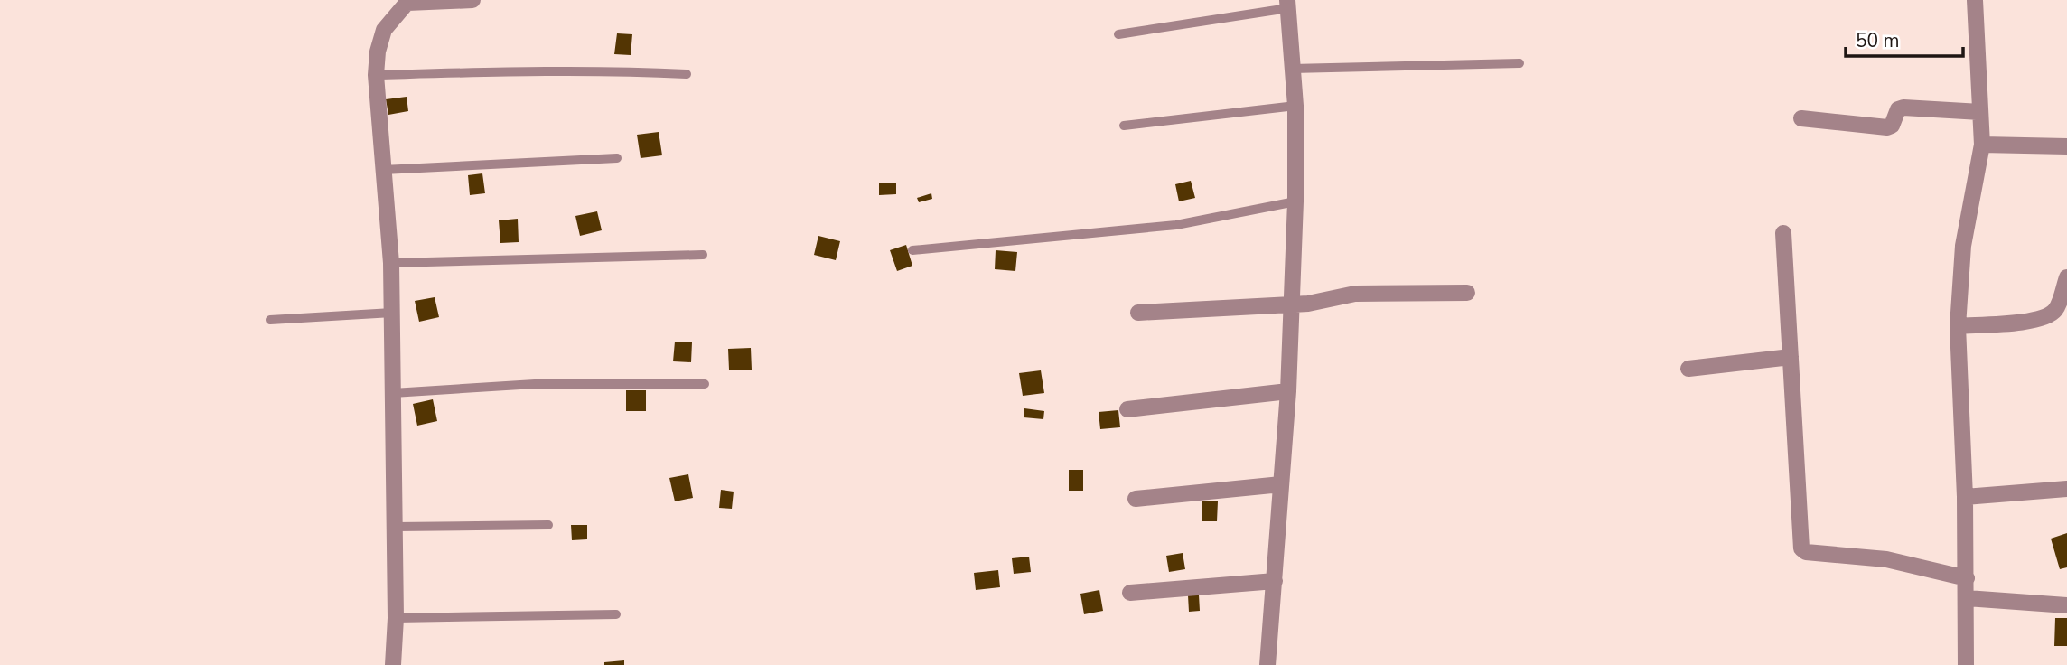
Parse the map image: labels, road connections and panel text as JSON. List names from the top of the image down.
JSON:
{
  "scale_bar": "50 m"
}
